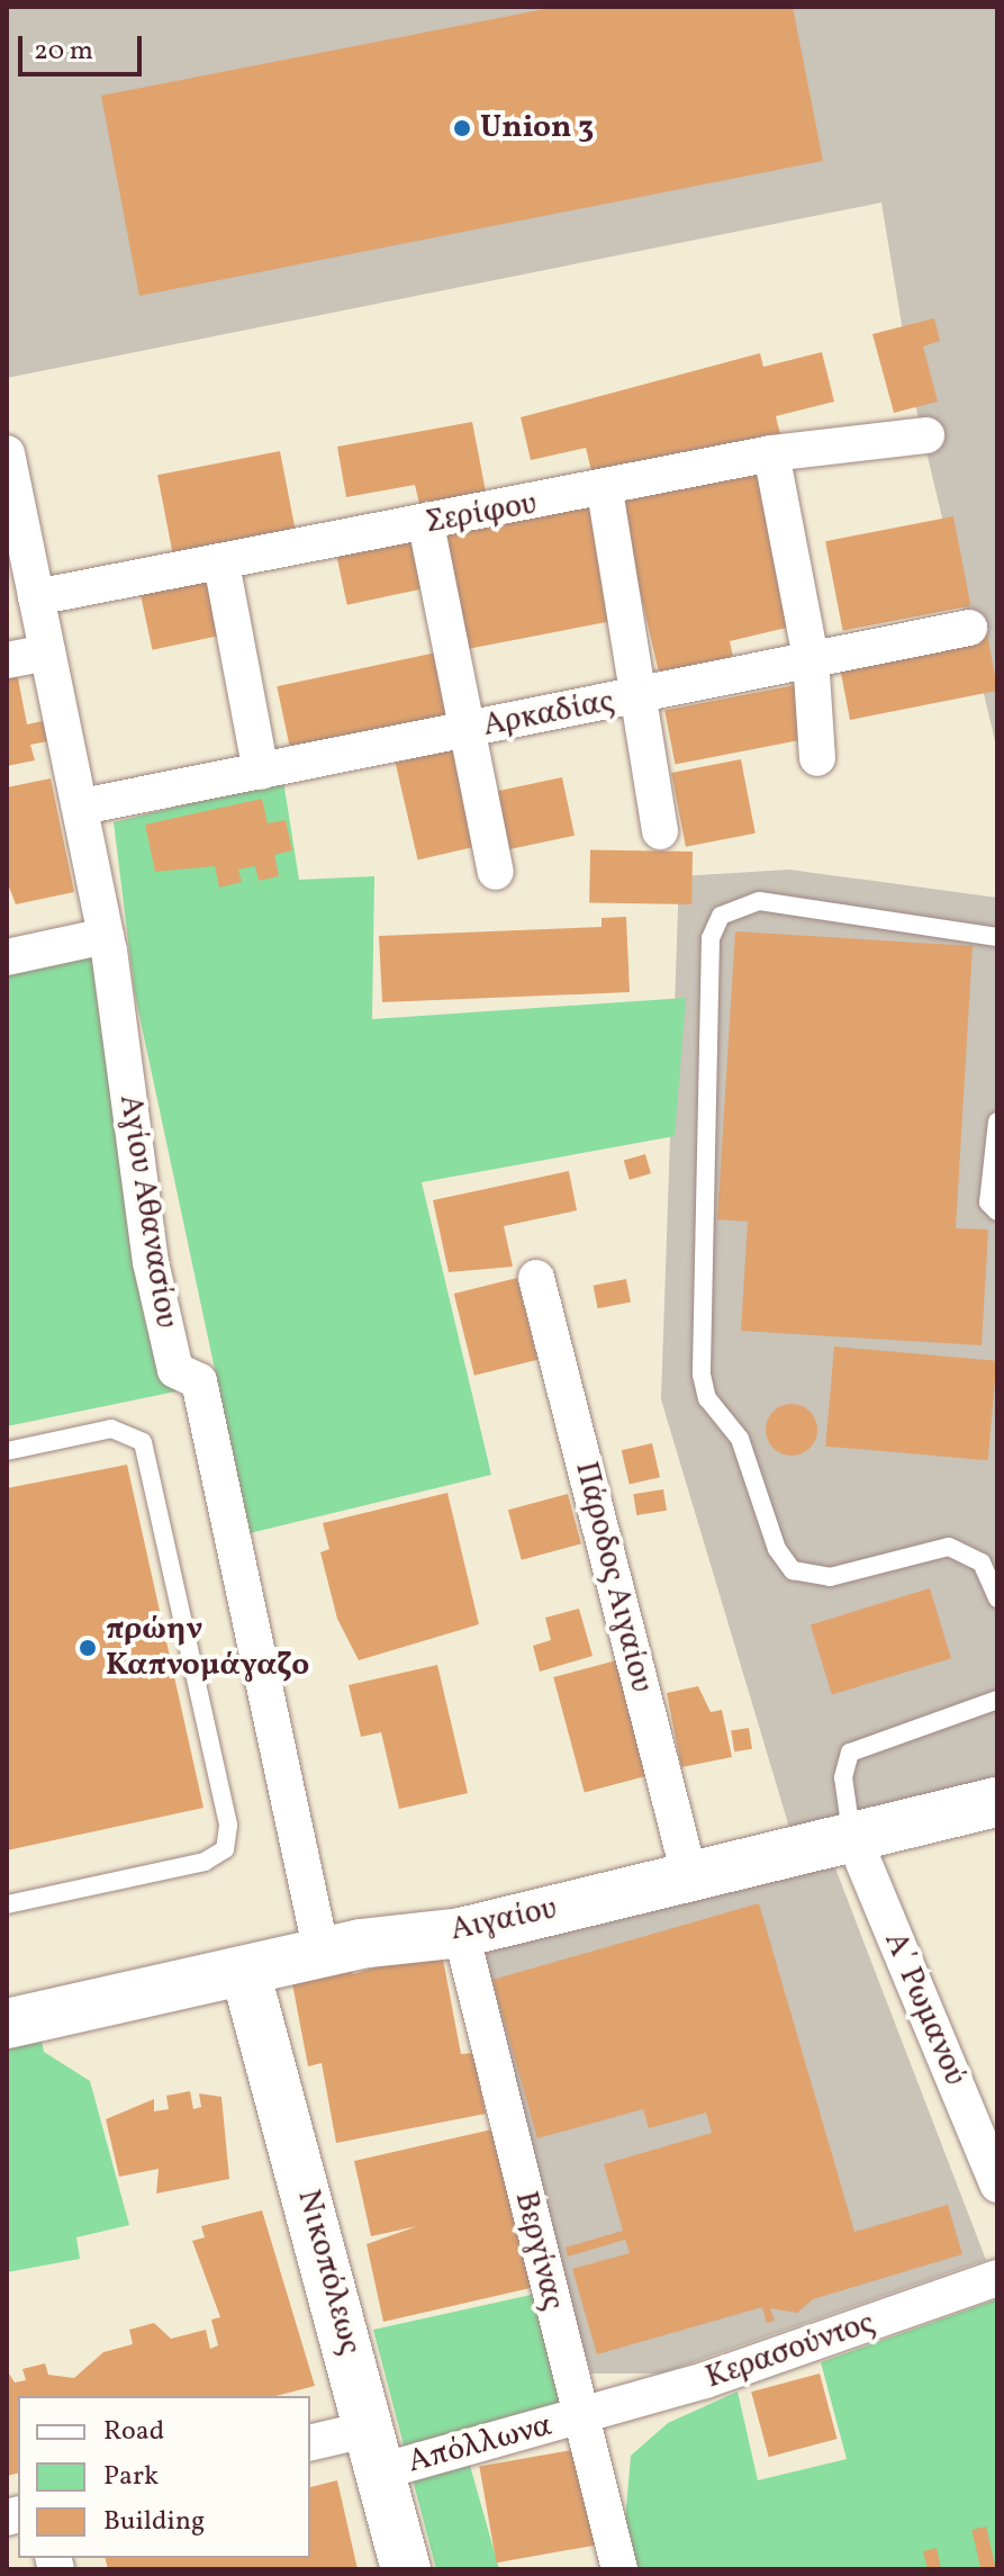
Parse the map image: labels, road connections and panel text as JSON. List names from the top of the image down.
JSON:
{
  "streets": {
    "street": [
      "Σερίφου",
      "Αρκαδίας",
      "Αγίου Αθανασίου",
      "Πάροδος Αιγαίου",
      "Αιγαίου",
      "Α΄ Ρωμανού",
      "Βεργίνας",
      "Νικοπόλεως",
      "Κερασούντος",
      "Απόλλωνα"
    ]
  },
  "crossings": [
    ["Σερίφου", "Αγίου Αθανασίου"],
    ["Αρκαδίας", "Αγίου Αθανασίου"],
    ["Αγίου Αθανασίου", "Αιγαίου"],
    ["Πάροδος Αιγαίου", "Αιγαίου"],
    ["Αιγαίου", "Α΄ Ρωμανού"],
    ["Αιγαίου", "Βεργίνας"],
    ["Αιγαίου", "Νικοπόλεως"],
    ["Βεργίνας", "Κερασούντος"],
    ["Βεργίνας", "Απόλλωνα"],
    ["Νικοπόλεως", "Απόλλωνα"],
    ["Κερασούντος", "Απόλλωνα"]
  ],
  "places": ["Union 3", "πρώην Καπνομάγαζο"],
  "legend": ["Road", "Park", "Building"],
  "scale_bar": "20 m"
}
